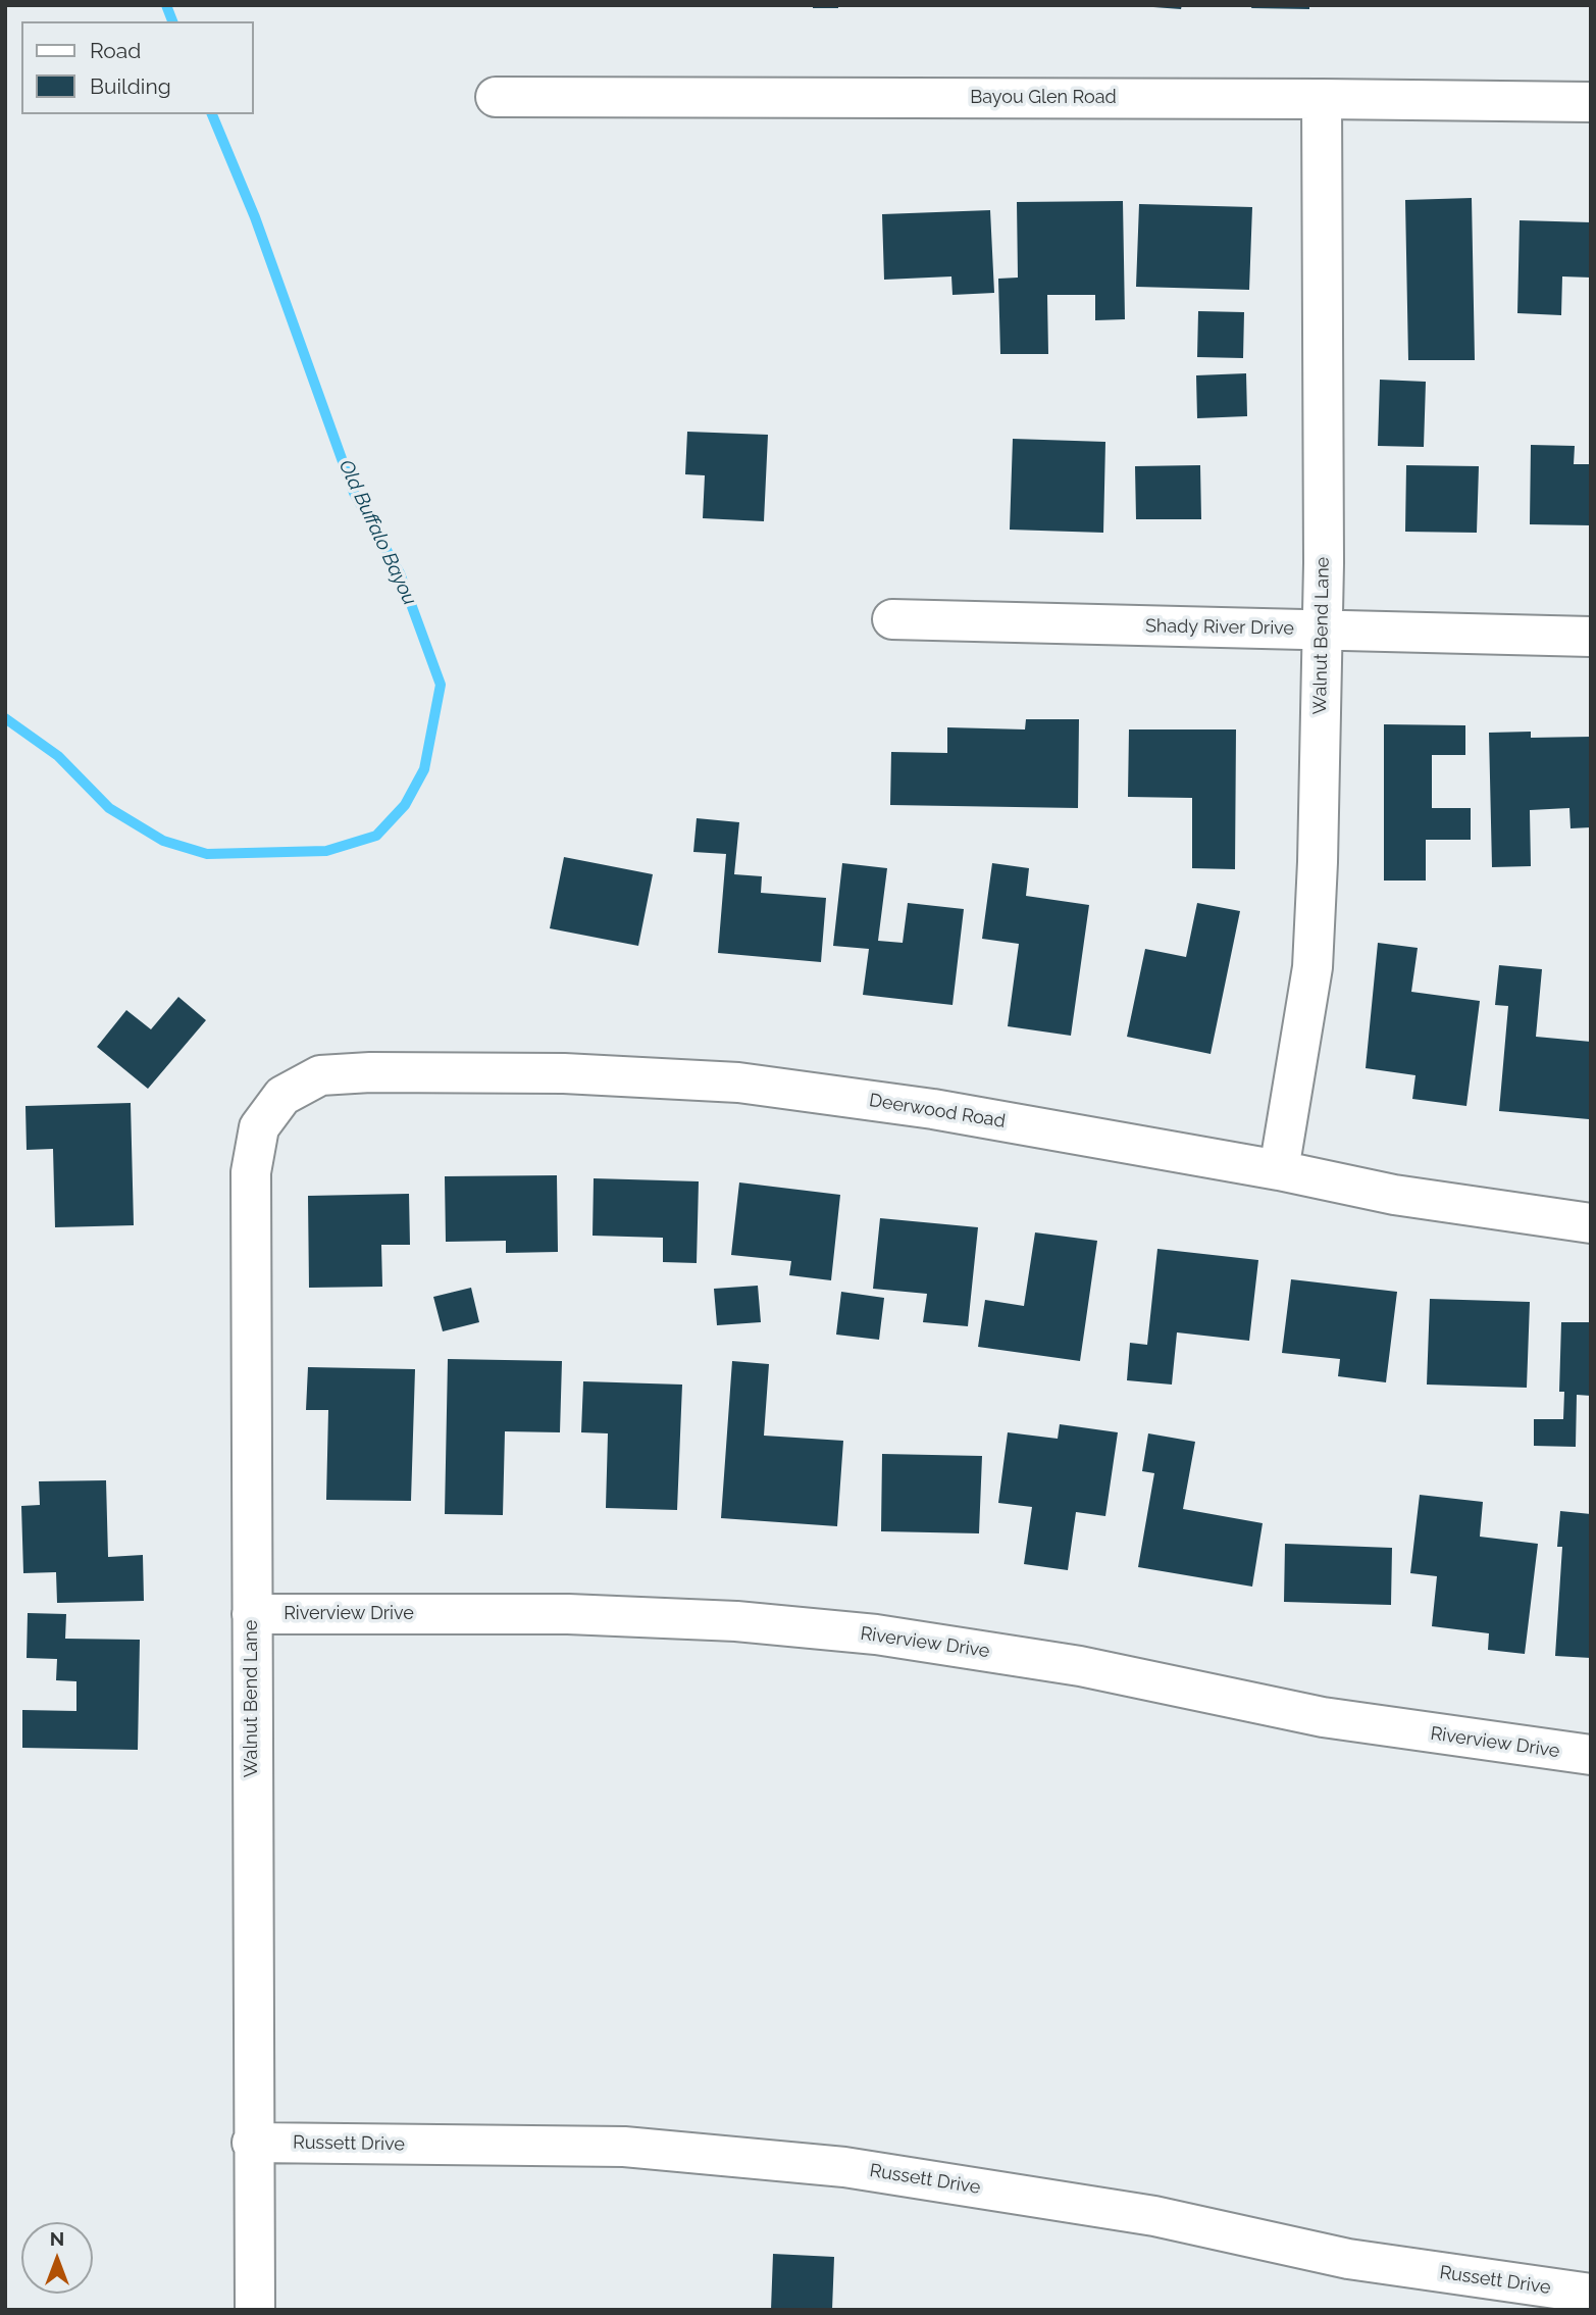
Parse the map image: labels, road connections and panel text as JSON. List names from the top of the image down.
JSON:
{
  "streets": {
    "street": [
      "Bayou Glen Road",
      "Shady River Drive",
      "Walnut Bend Lane",
      "Deerwood Road",
      "Riverview Drive",
      "Russett Drive"
    ]
  },
  "crossings": [
    ["Bayou Glen Road", "Walnut Bend Lane"],
    ["Shady River Drive", "Walnut Bend Lane"],
    ["Walnut Bend Lane", "Deerwood Road"],
    ["Walnut Bend Lane", "Riverview Drive"],
    ["Walnut Bend Lane", "Russett Drive"]
  ],
  "water": ["Old Buffalo Bayou"],
  "legend": ["Road", "Building"],
  "north": "top"
}
